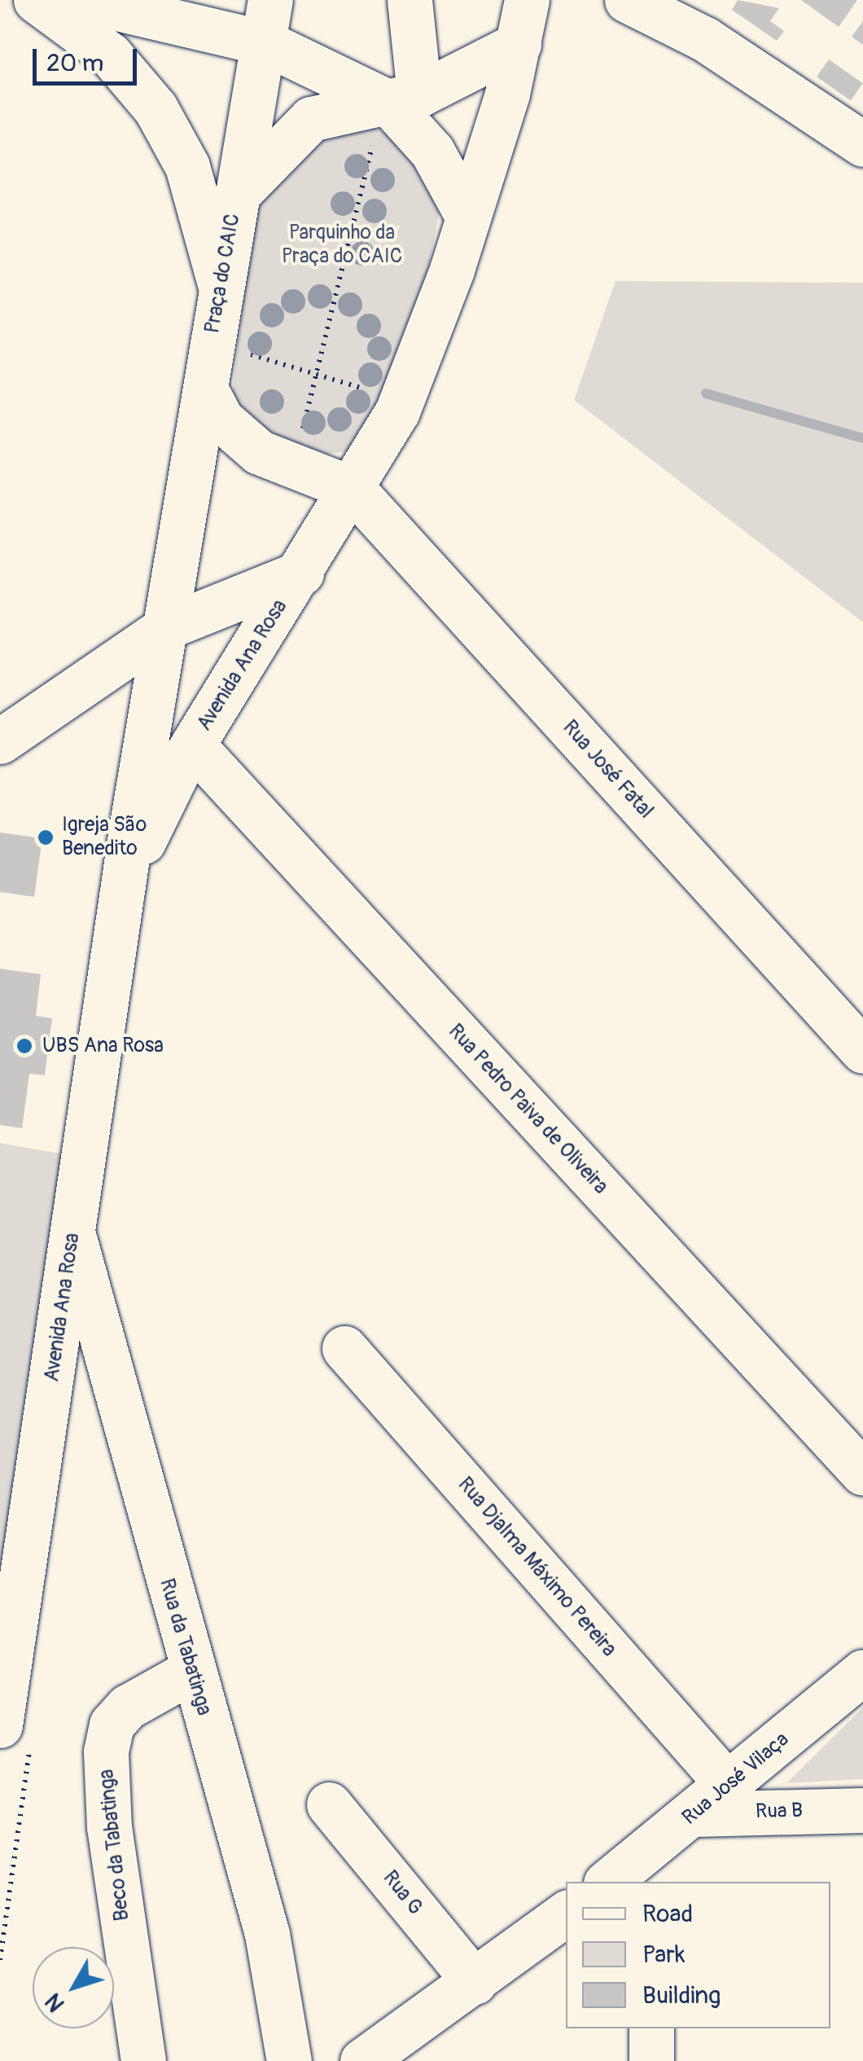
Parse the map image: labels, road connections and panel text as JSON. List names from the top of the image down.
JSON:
{
  "streets": {
    "street": [
      "Praça do CAIC",
      "Avenida Ana Rosa",
      "Rua José Fatal",
      "Rua Pedro Paiva de Oliveira",
      "Rua Djalma Máximo Pereira",
      "Rua da Tabatinga",
      "Rua José Vilaça",
      "Rua B",
      "Beco da Tabatinga",
      "Rua G"
    ]
  },
  "crossings": [
    ["Praça do CAIC", "Avenida Ana Rosa"],
    ["Avenida Ana Rosa", "Rua José Fatal"],
    ["Avenida Ana Rosa", "Rua Pedro Paiva de Oliveira"],
    ["Avenida Ana Rosa", "Rua da Tabatinga"],
    ["Rua Djalma Máximo Pereira", "Rua José Vilaça"],
    ["Rua da Tabatinga", "Beco da Tabatinga"],
    ["Rua José Vilaça", "Rua B"]
  ],
  "parks": ["Parquinho da Praça do CAIC"],
  "places": ["Igreja São Benedito", "UBS Ana Rosa"],
  "legend": ["Road", "Park", "Building"],
  "scale_bar": "20 m",
  "north": "bottom left"
}
